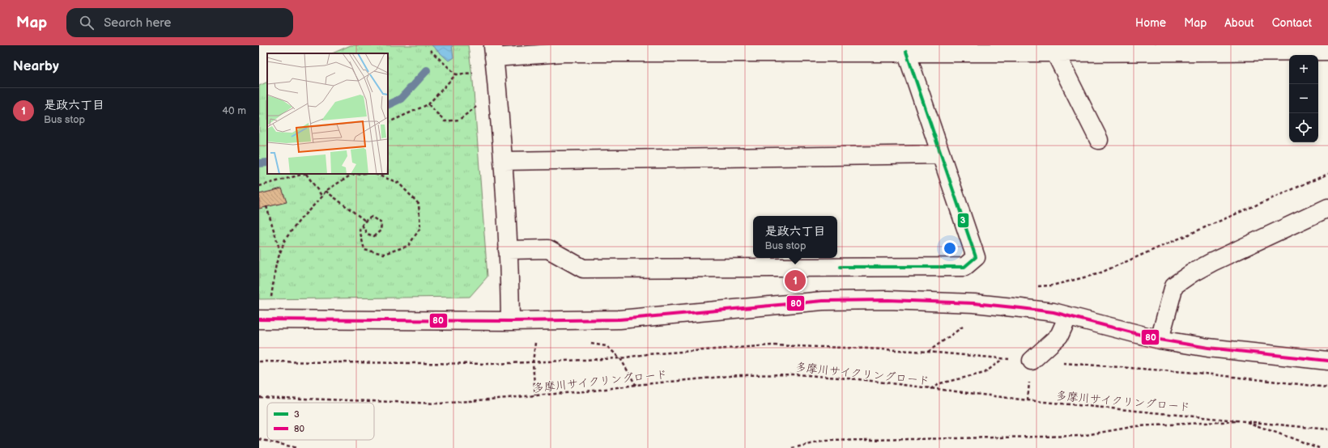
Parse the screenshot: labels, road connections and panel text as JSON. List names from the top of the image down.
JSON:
{
  "streets": {
    "path": ["多摩川サイクリングロード"]
  },
  "lines": ["transit line 3", "transit line 80"],
  "legend": ["3", "80"],
  "page": {
    "header": "Map",
    "search": "Search here",
    "nav": [
      "Home",
      "Map",
      "About",
      "Contact"
    ],
    "heading": "Nearby",
    "map_buttons": ["+", "−"],
    "list": [
      {
        "mark": "1",
        "name": "是政六丁目",
        "note": "Bus stop",
        "value": "40 m"
      }
    ],
    "popup": ["是政六丁目", "Bus stop"],
    "pins": "1"
  }
}
